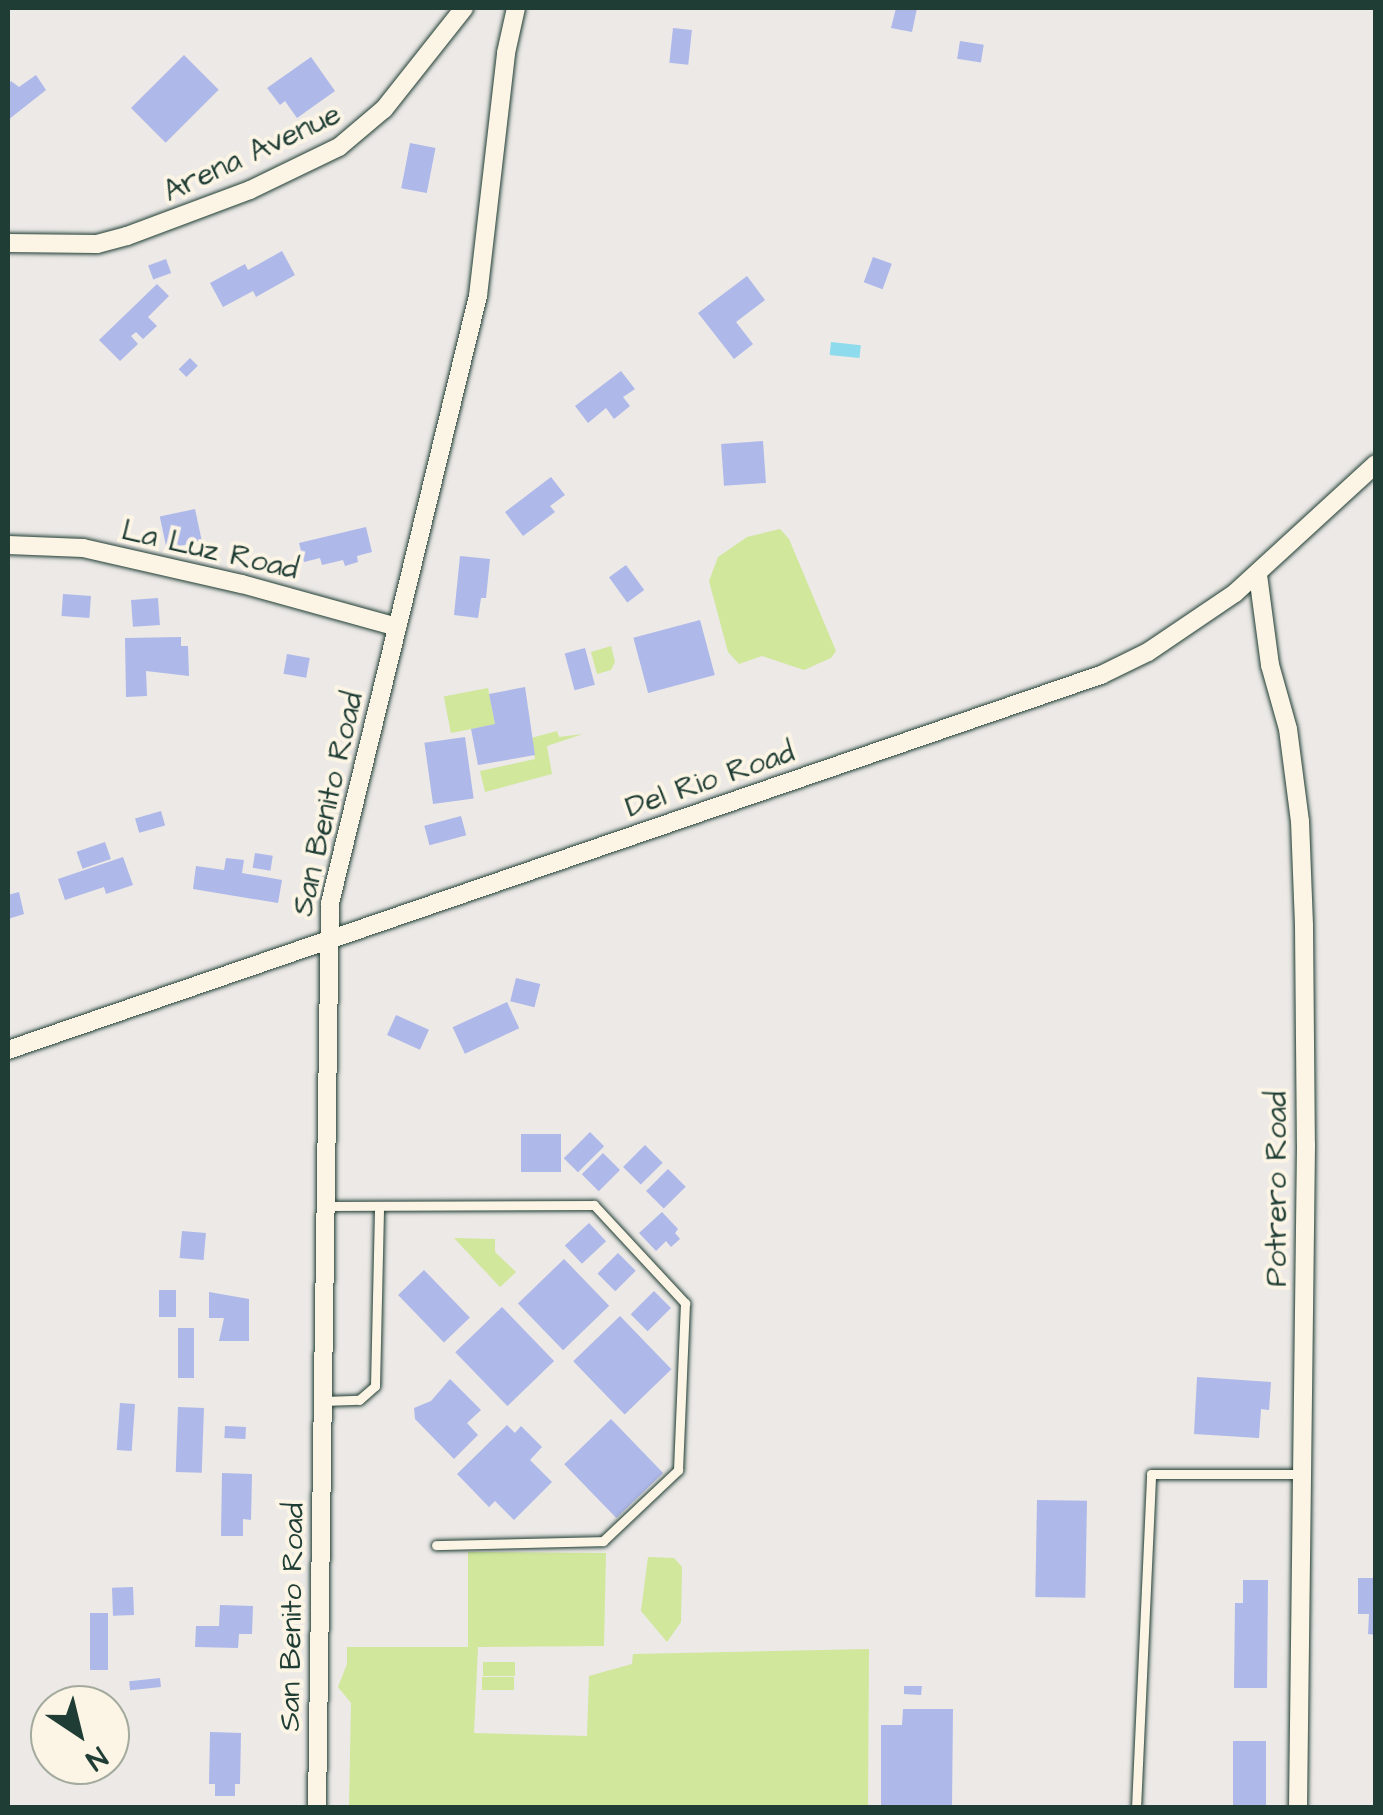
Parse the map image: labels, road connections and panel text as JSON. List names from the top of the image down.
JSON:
{
  "streets": {
    "street": [
      "Arena Avenue",
      "La Luz Road",
      "Del Rio Road",
      "San Benito Road",
      "Potrero Road"
    ]
  },
  "crossings": [
    ["La Luz Road", "San Benito Road"],
    ["Del Rio Road", "San Benito Road"],
    ["Del Rio Road", "Potrero Road"]
  ],
  "north": "bottom right"
}
